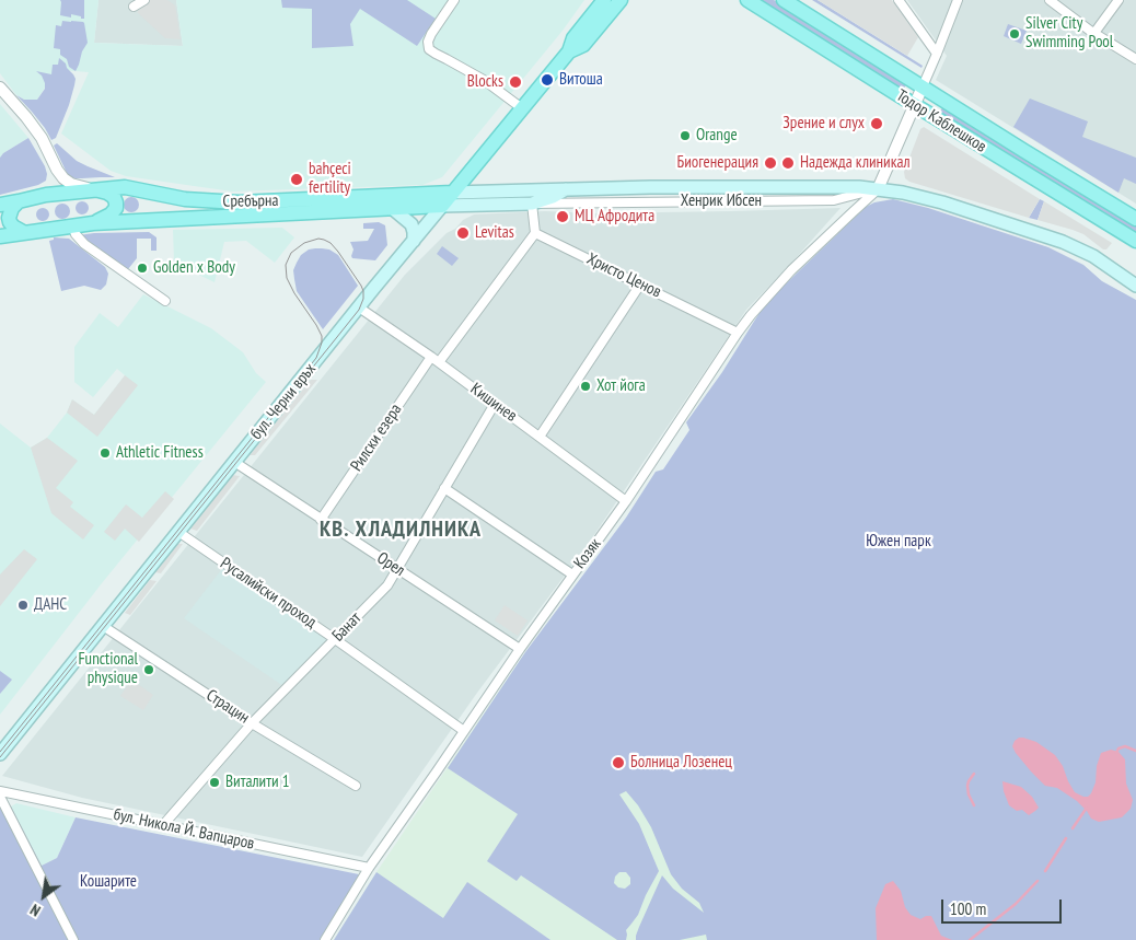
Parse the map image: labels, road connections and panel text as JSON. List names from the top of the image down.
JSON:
{
  "streets": {
    "main road": [
      "Тодор Каблешков",
      "Сребърна",
      "Хенрик Ибсен",
      "бул. Черни връх"
    ],
    "street": [
      "Христо Ценов",
      "Кишинев",
      "Рилски езера",
      "Козяк",
      "Орел",
      "Русалийски проход",
      "Банат",
      "Страцин",
      "бул. Никола Й. Вапцаров"
    ]
  },
  "crossings": [
    ["Сребърна", "Хенрик Ибсен"],
    ["Сребърна", "бул. Черни връх"],
    ["Хенрик Ибсен", "бул. Черни връх"],
    ["Хенрик Ибсен", "Козяк"],
    ["Христо Ценов", "Рилски езера"],
    ["Христо Ценов", "Козяк"],
    ["бул. Черни връх", "Кишинев"],
    ["бул. Черни връх", "Орел"],
    ["бул. Черни връх", "Русалийски проход"],
    ["бул. Черни връх", "Страцин"],
    ["Кишинев", "Рилски езера"],
    ["Кишинев", "Козяк"],
    ["Кишинев", "Банат"],
    ["Рилски езера", "Орел"],
    ["Козяк", "Орел"],
    ["Козяк", "Русалийски проход"],
    ["Козяк", "бул. Никола Й. Вапцаров"],
    ["Орел", "Банат"],
    ["Русалийски проход", "Банат"],
    ["Банат", "Страцин"],
    ["Банат", "бул. Никола Й. Вапцаров"]
  ],
  "districts": ["КВ. ХЛАДИЛНИКА"],
  "parks": ["Южен парк", "Кошарите"],
  "places": [
    "Silver City Swimming Pool",
    "Витоша",
    "Blocks",
    "Зрение и слух",
    "Orange",
    "Биогенерация",
    "Надежда клиникал",
    "bahçeci fertility",
    "МЦ Афродита",
    "Levitas",
    "Golden x Body",
    "Хот йога",
    "Athletic Fitness",
    "ДАНС",
    "Functional physique",
    "Болница Лозенец",
    "Виталити 1"
  ],
  "scale_bar": "100 m",
  "north": "bottom left"
}
